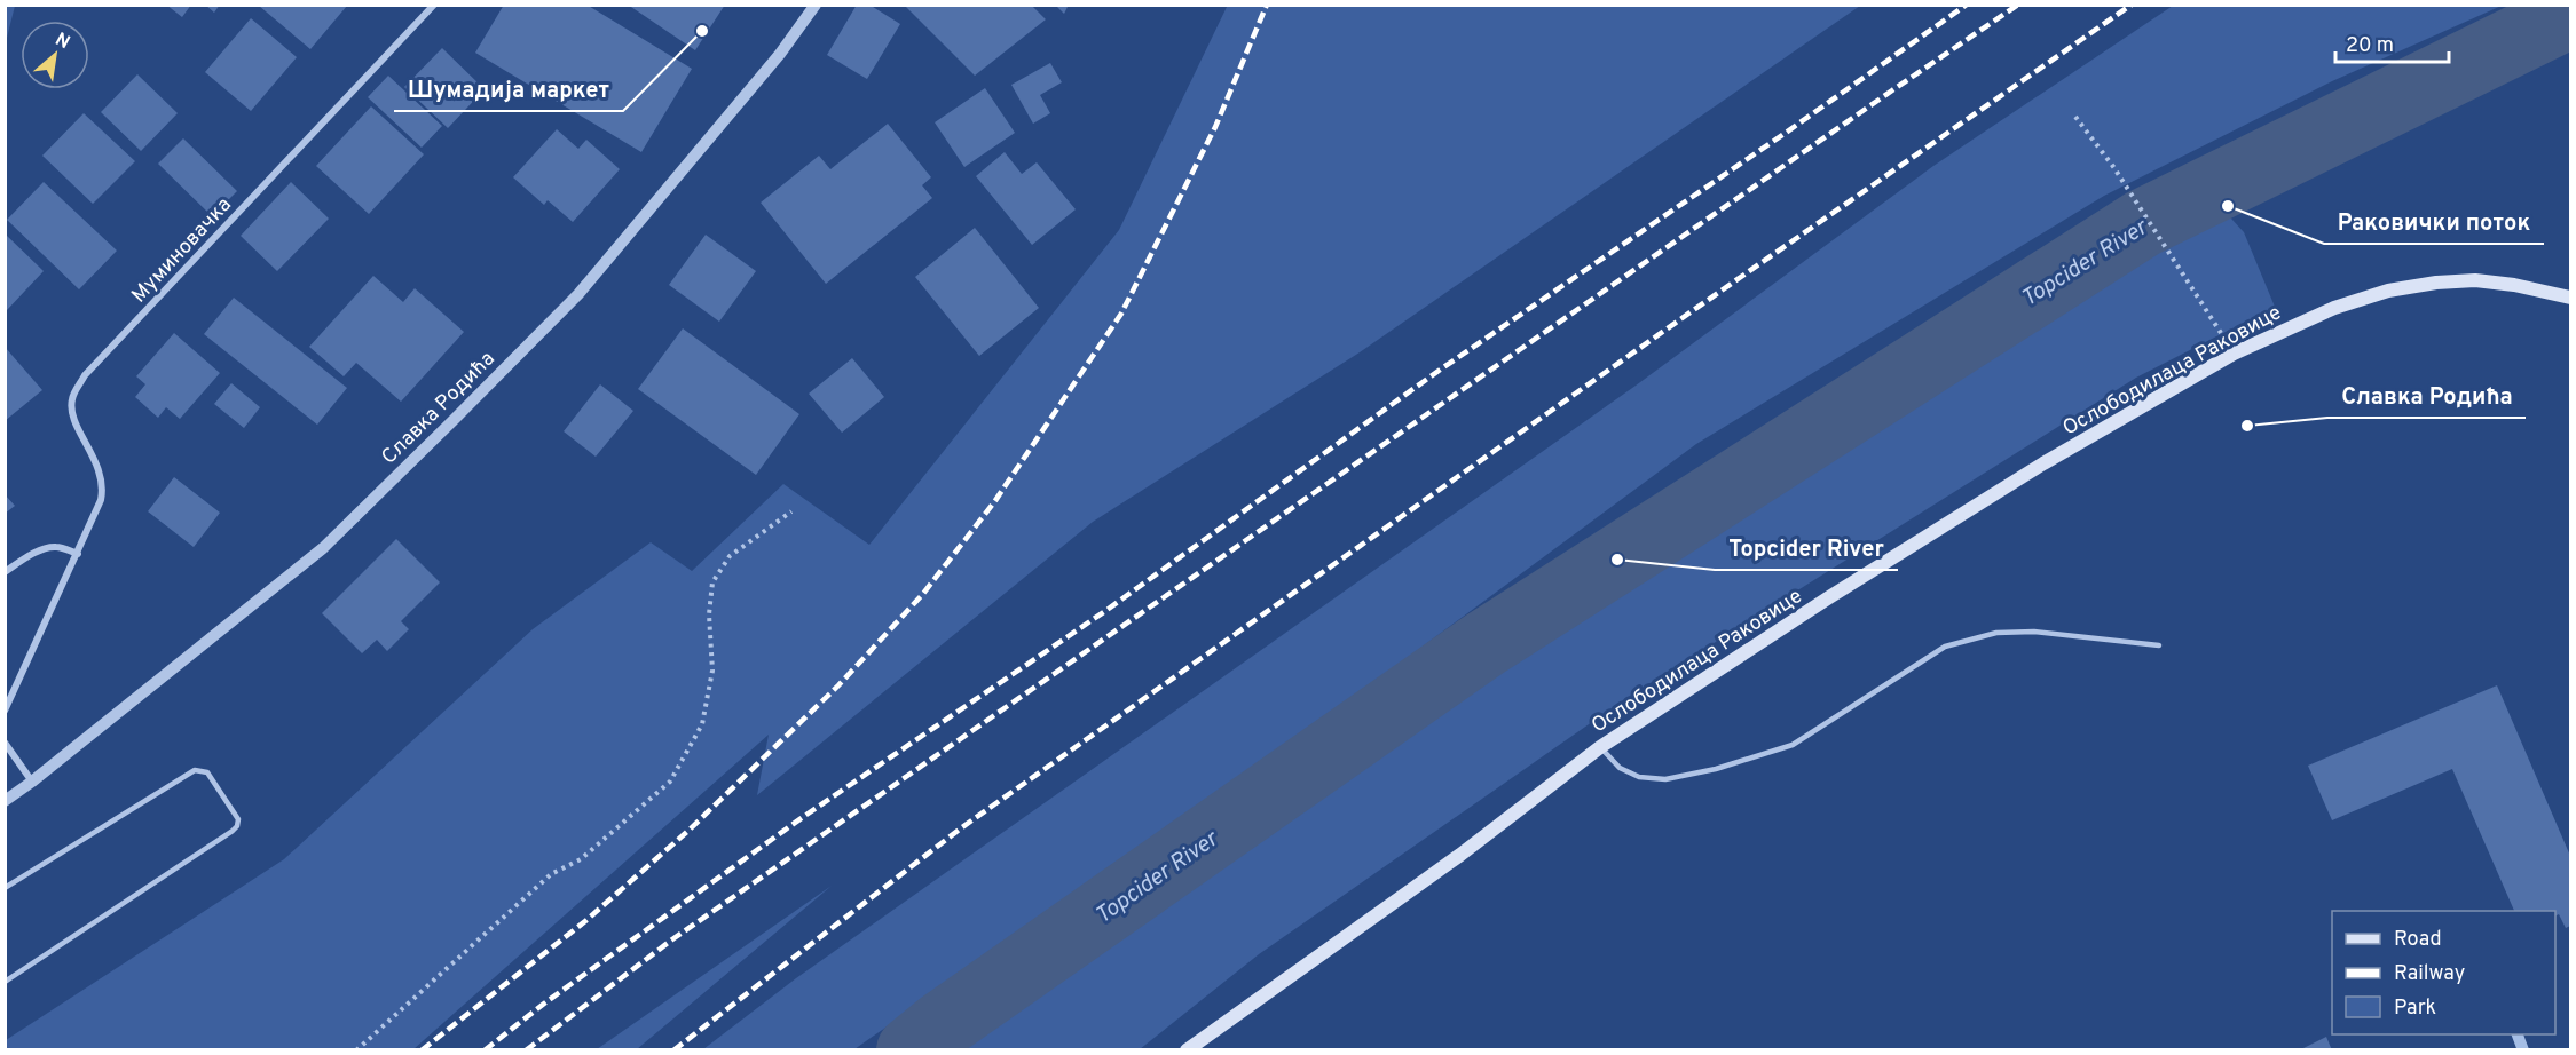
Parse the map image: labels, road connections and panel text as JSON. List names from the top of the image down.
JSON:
{
  "streets": {
    "main road": ["Ослободилаца Раковице"],
    "street": ["Муминовачка", "Славка Родића"]
  },
  "water": ["Topcider River"],
  "places": [
    "Шумадија маркет",
    "Раковички поток",
    "Славка Родића",
    "Topcider River"
  ],
  "legend": ["Road", "Railway", "Park"],
  "scale_bar": "20 m",
  "north": "top right"
}
